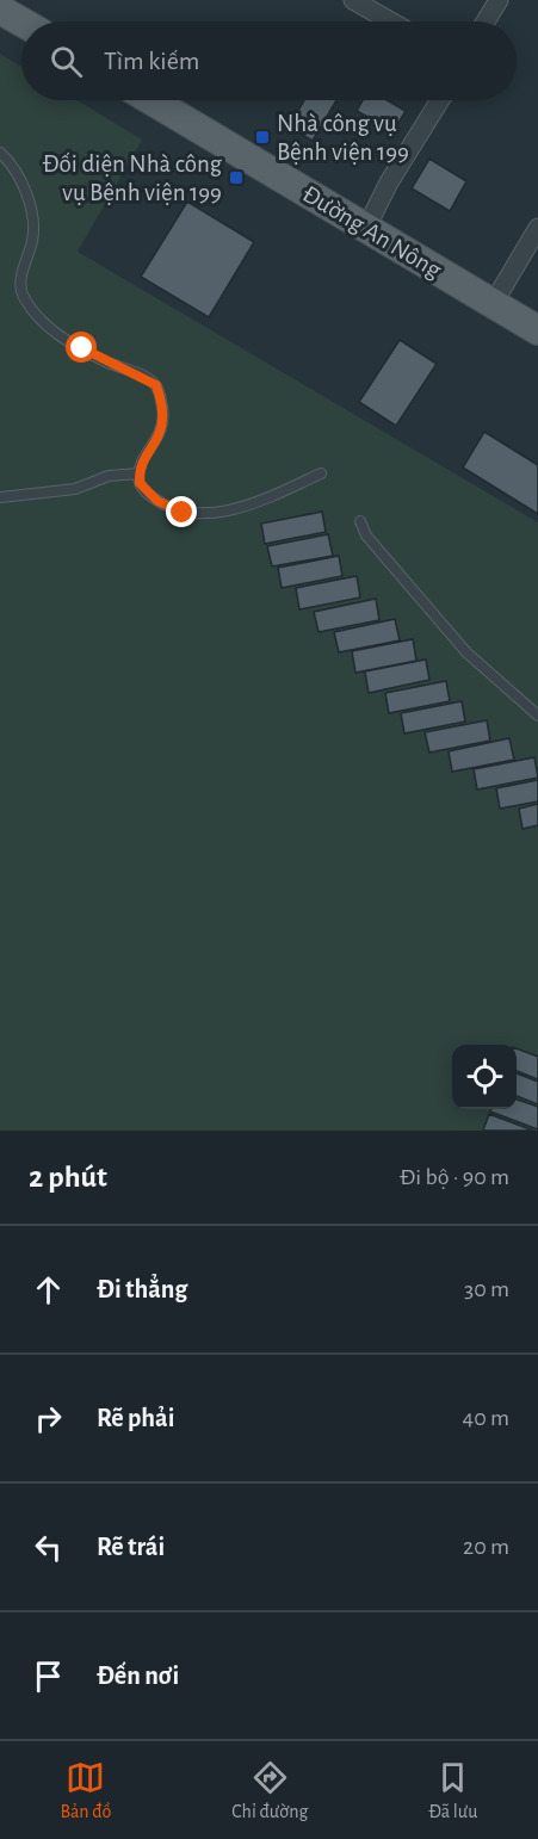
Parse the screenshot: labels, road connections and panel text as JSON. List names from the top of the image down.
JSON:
{
  "streets": {
    "main road": ["Đường An Nông"]
  },
  "places": {
    "transit": ["Nhà công vụ Bệnh viện 199", "Đối diện Nhà công vụ Bệnh viện 199"]
  },
  "page": {
    "search": "Tìm kiếm",
    "heading": ["2 phút", "Đi bộ · 90 m"],
    "list": [
      ["Đi thẳng", "30 m"],
      ["Rẽ phải", "40 m"],
      ["Rẽ trái", "20 m"],
      "Đến nơi"
    ],
    "nav": ["Bản đồ", "Chỉ đường", "Đã lưu"]
  }
}
